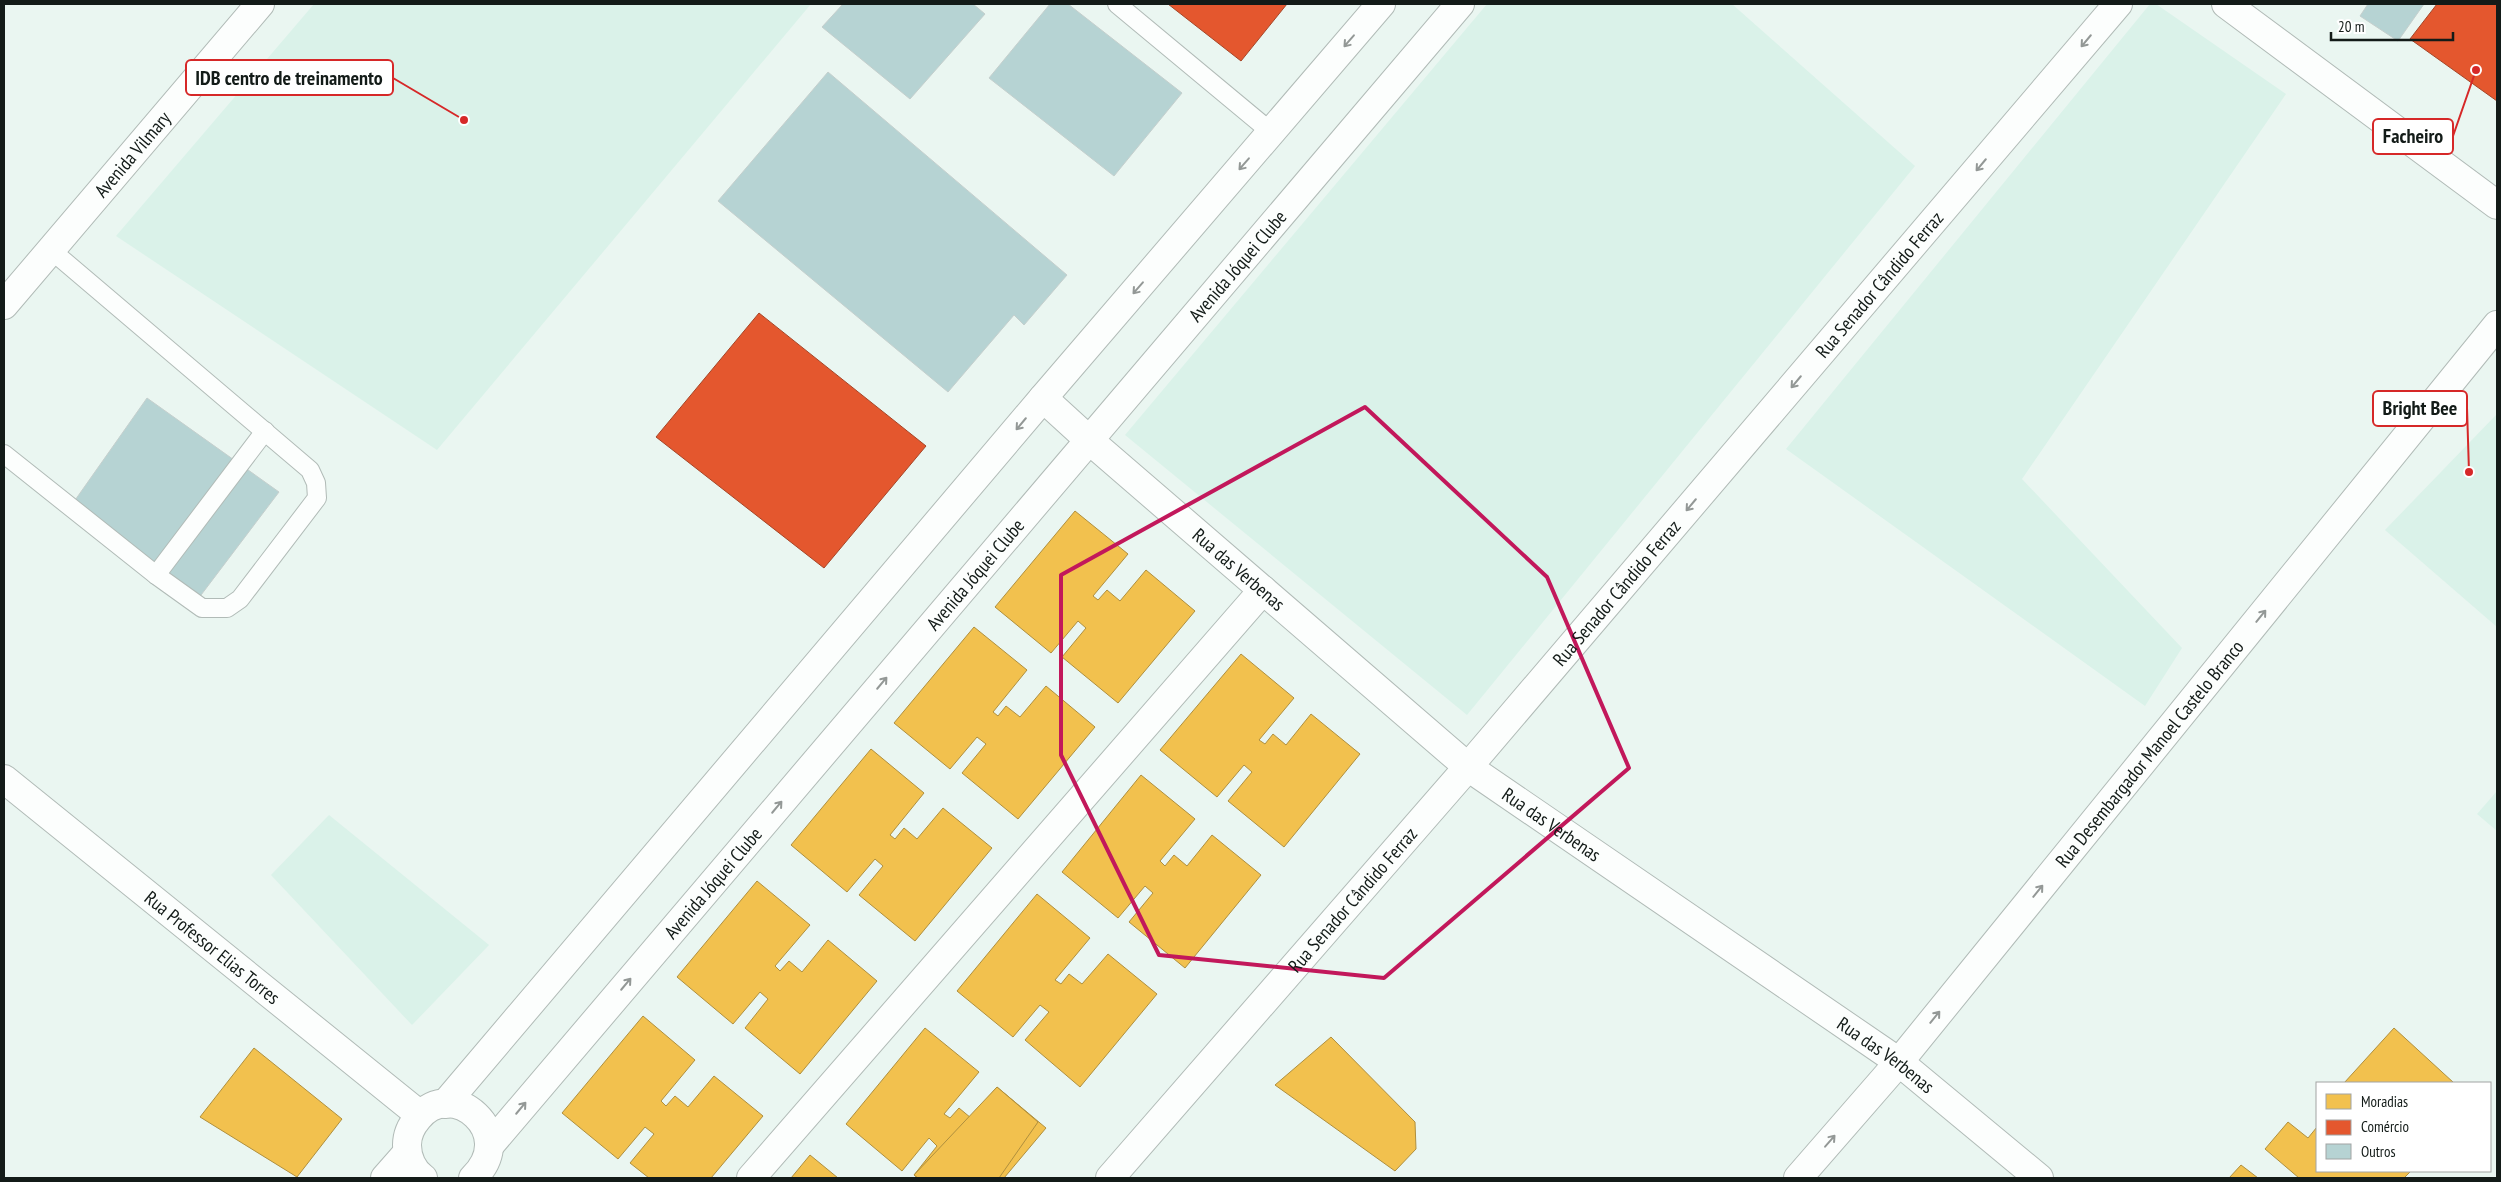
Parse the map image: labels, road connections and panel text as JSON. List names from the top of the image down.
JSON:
{
  "streets": {
    "street": [
      "Avenida Vilmary",
      "Avenida Jóquei Clube",
      "Rua Senador Cândido Ferraz",
      "Rua das Verbenas",
      "Rua Desembargador Manoel Castelo Branco",
      "Rua Professor Elias Torres"
    ]
  },
  "crossings": [
    ["Avenida Jóquei Clube", "Rua das Verbenas"],
    ["Rua Senador Cândido Ferraz", "Rua das Verbenas"],
    ["Rua das Verbenas", "Rua Desembargador Manoel Castelo Branco"]
  ],
  "one_way": ["Rua Senador Cândido Ferraz", "Rua Desembargador Manoel Castelo Branco"],
  "places": ["Facheiro", "IDB centro de treinamento", "Bright Bee"],
  "legend": ["Moradias", "Comércio", "Outros"],
  "scale_bar": "20 m"
}
